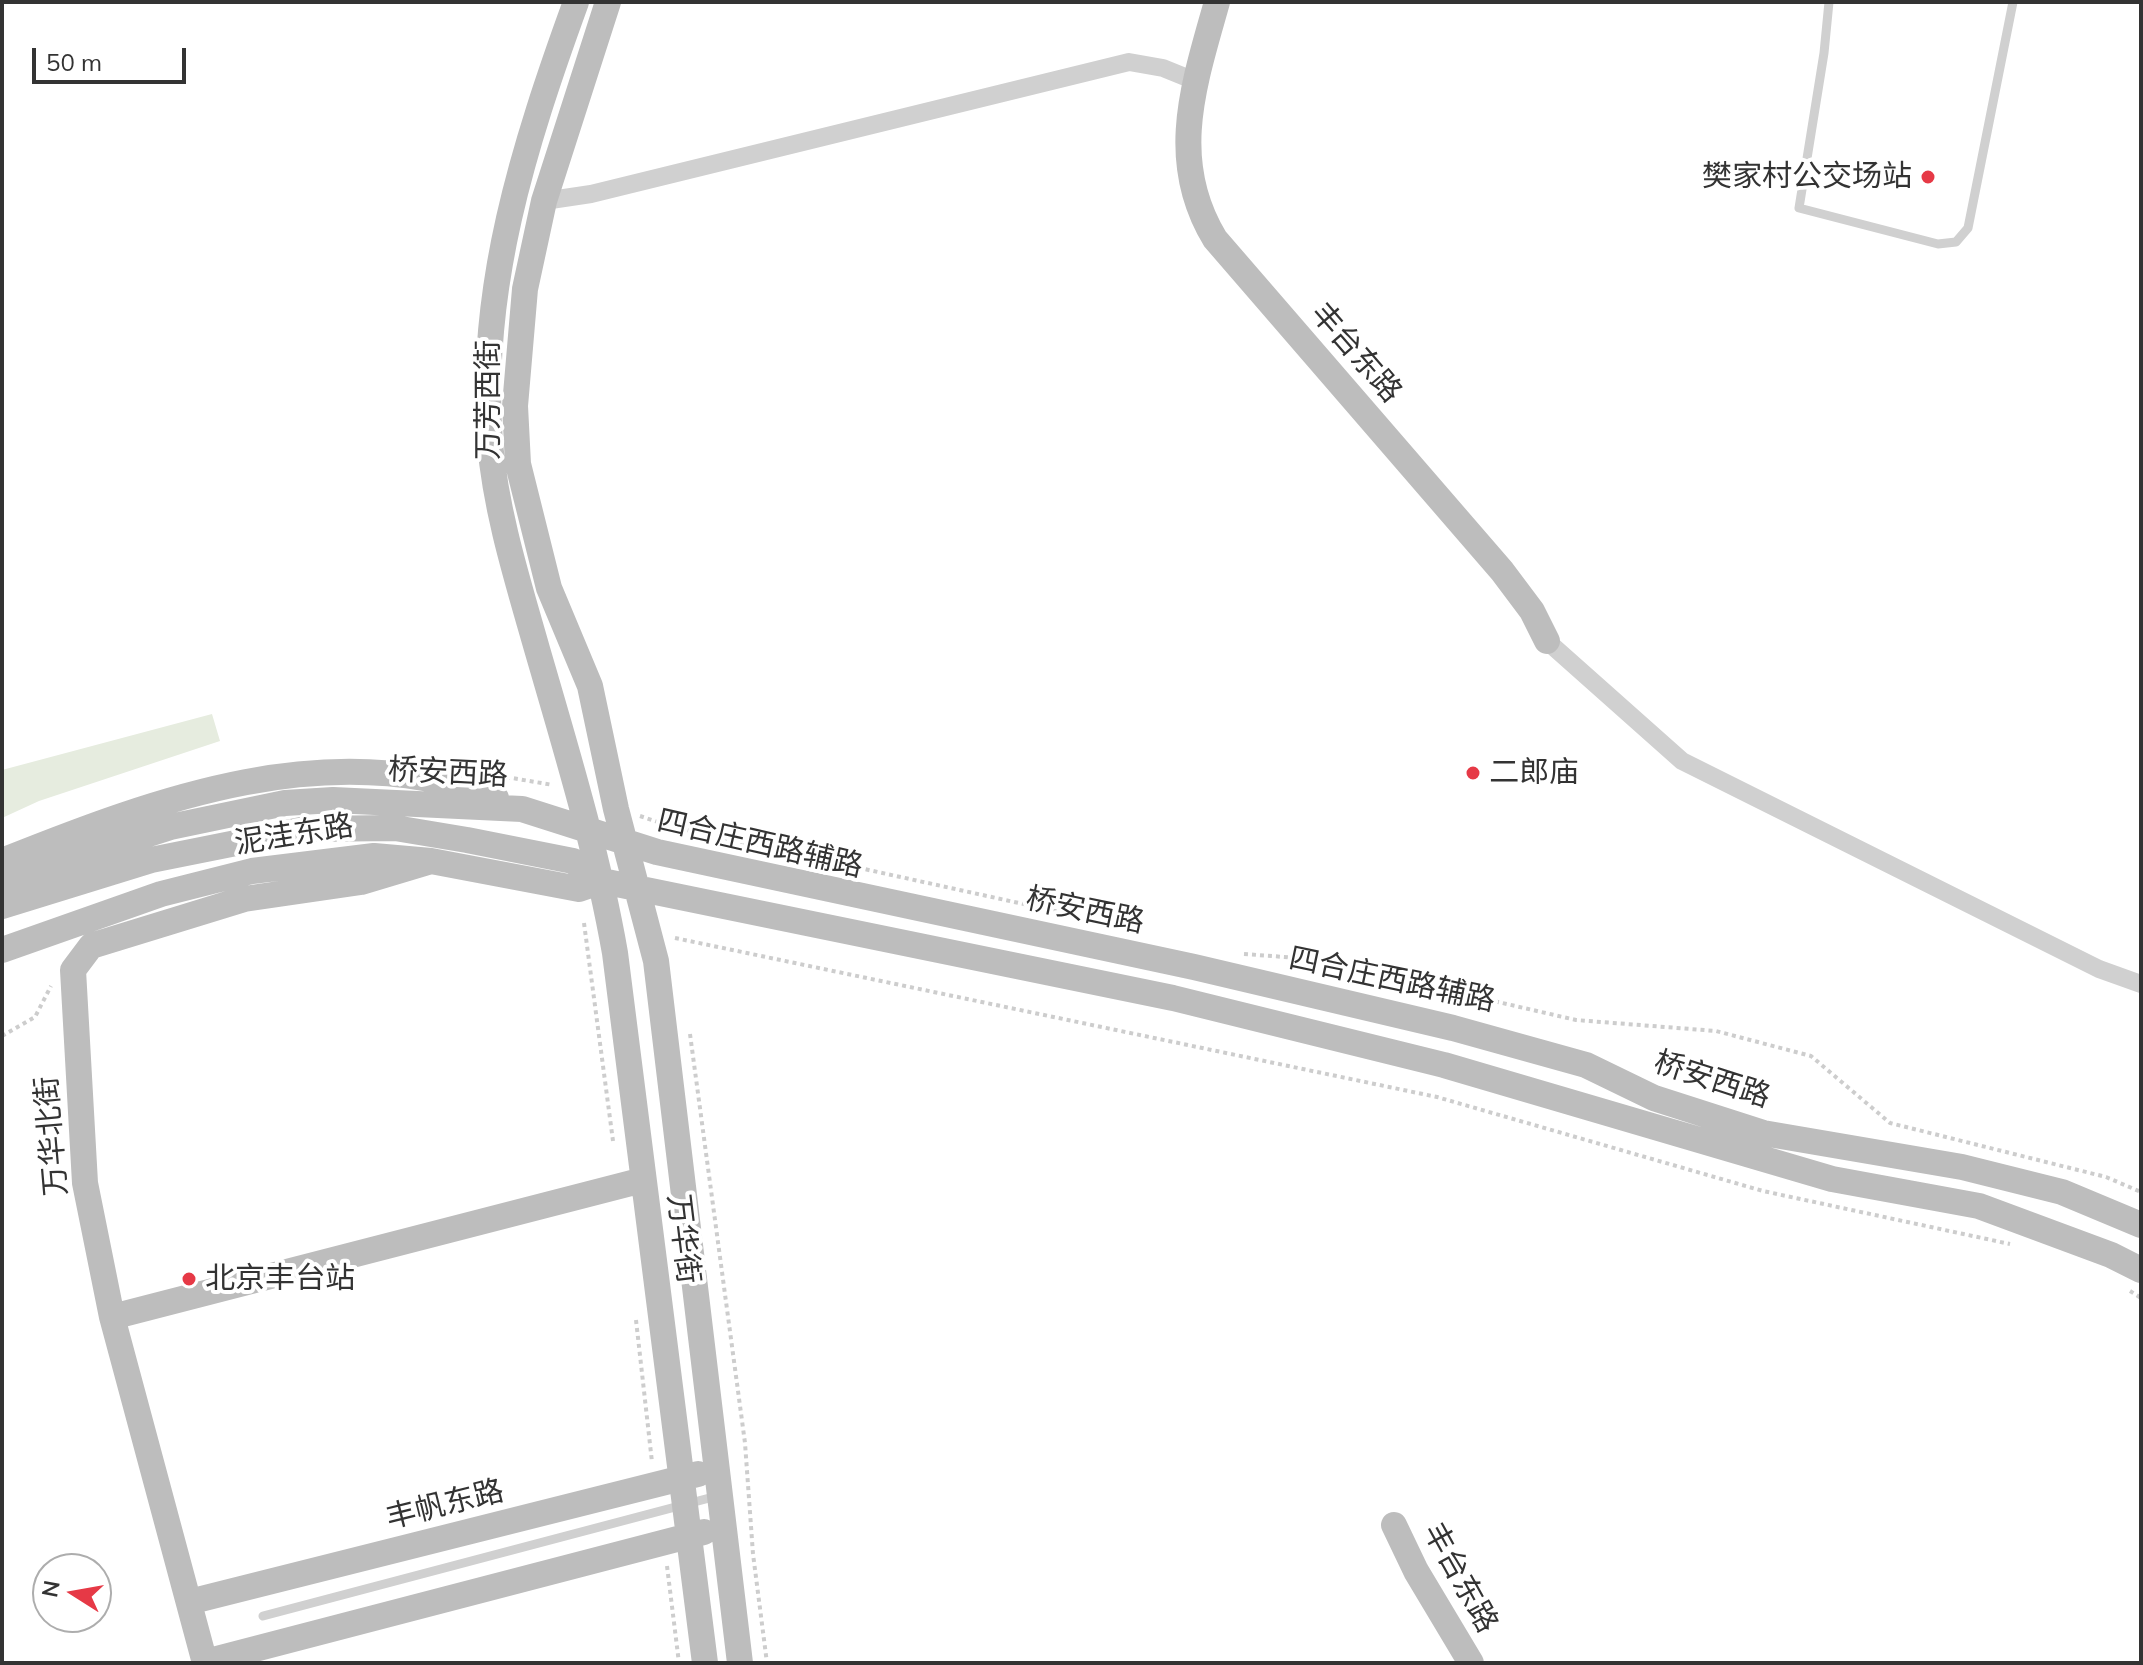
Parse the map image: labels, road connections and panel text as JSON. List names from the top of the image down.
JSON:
{
  "streets": {
    "main road": [
      "丰台东路",
      "万芳西街",
      "桥安西路",
      "泥洼东路",
      "万华北街",
      "万华街",
      "丰帆东路"
    ],
    "path": ["四合庄西路辅路"]
  },
  "crossings": [
    ["万芳西街", "桥安西路"],
    ["万芳西街", "四合庄西路辅路"],
    ["万芳西街", "万华街"],
    ["桥安西路", "泥洼东路"],
    ["桥安西路", "万华街"],
    ["泥洼东路", "万华街"],
    ["万华北街", "丰帆东路"],
    ["万华街", "丰帆东路"]
  ],
  "places": ["樊家村公交场站", "二郎庙", "北京丰台站"],
  "scale_bar": "50 m",
  "north": "left"
}
